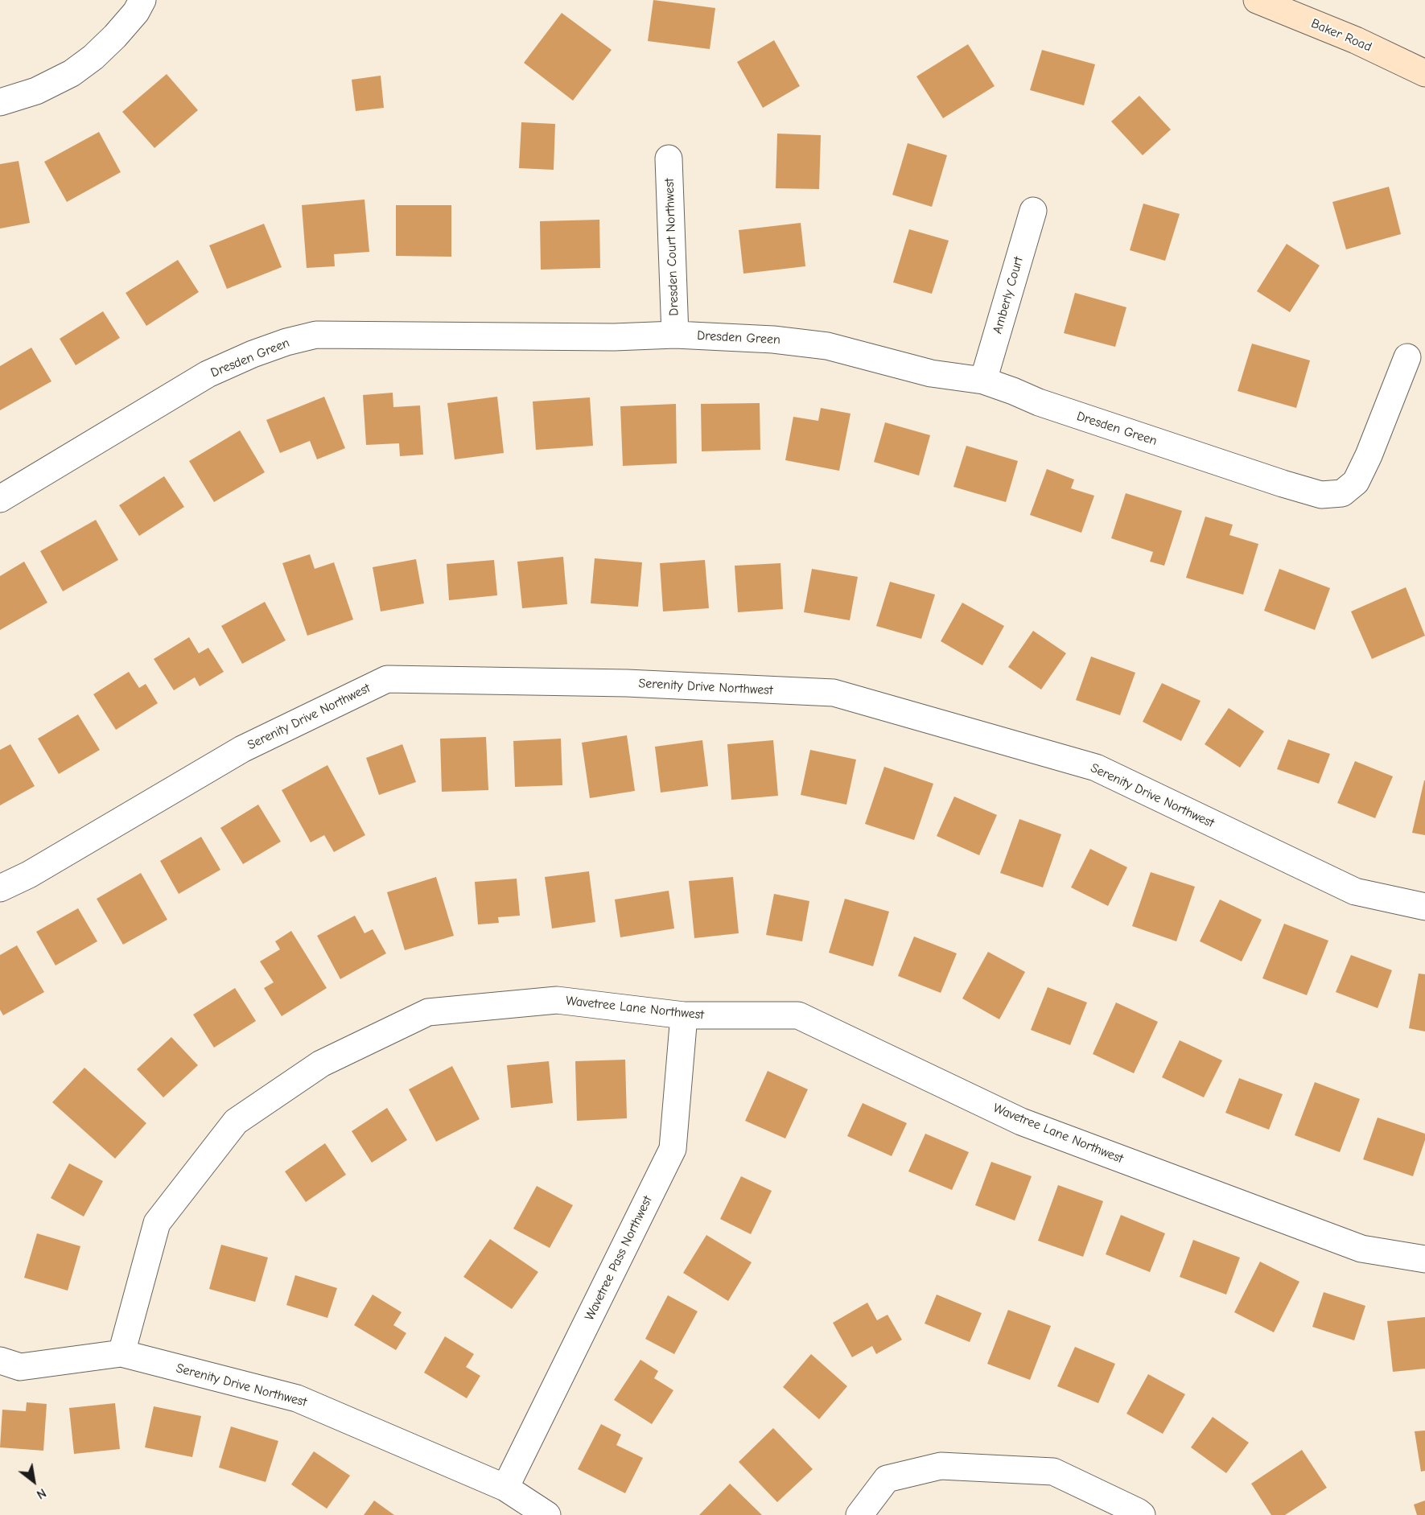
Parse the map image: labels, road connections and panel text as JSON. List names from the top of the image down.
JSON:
{
  "streets": {
    "main road": ["Baker Road"],
    "street": [
      "Dresden Court Northwest",
      "Amberly Court",
      "Dresden Green",
      "Serenity Drive Northwest",
      "Wavetree Lane Northwest",
      "Wavetree Pass Northwest"
    ]
  },
  "crossings": [
    ["Dresden Court Northwest", "Dresden Green"],
    ["Amberly Court", "Dresden Green"],
    ["Serenity Drive Northwest", "Wavetree Lane Northwest"],
    ["Serenity Drive Northwest", "Wavetree Pass Northwest"],
    ["Wavetree Lane Northwest", "Wavetree Pass Northwest"]
  ],
  "north": "bottom right"
}
